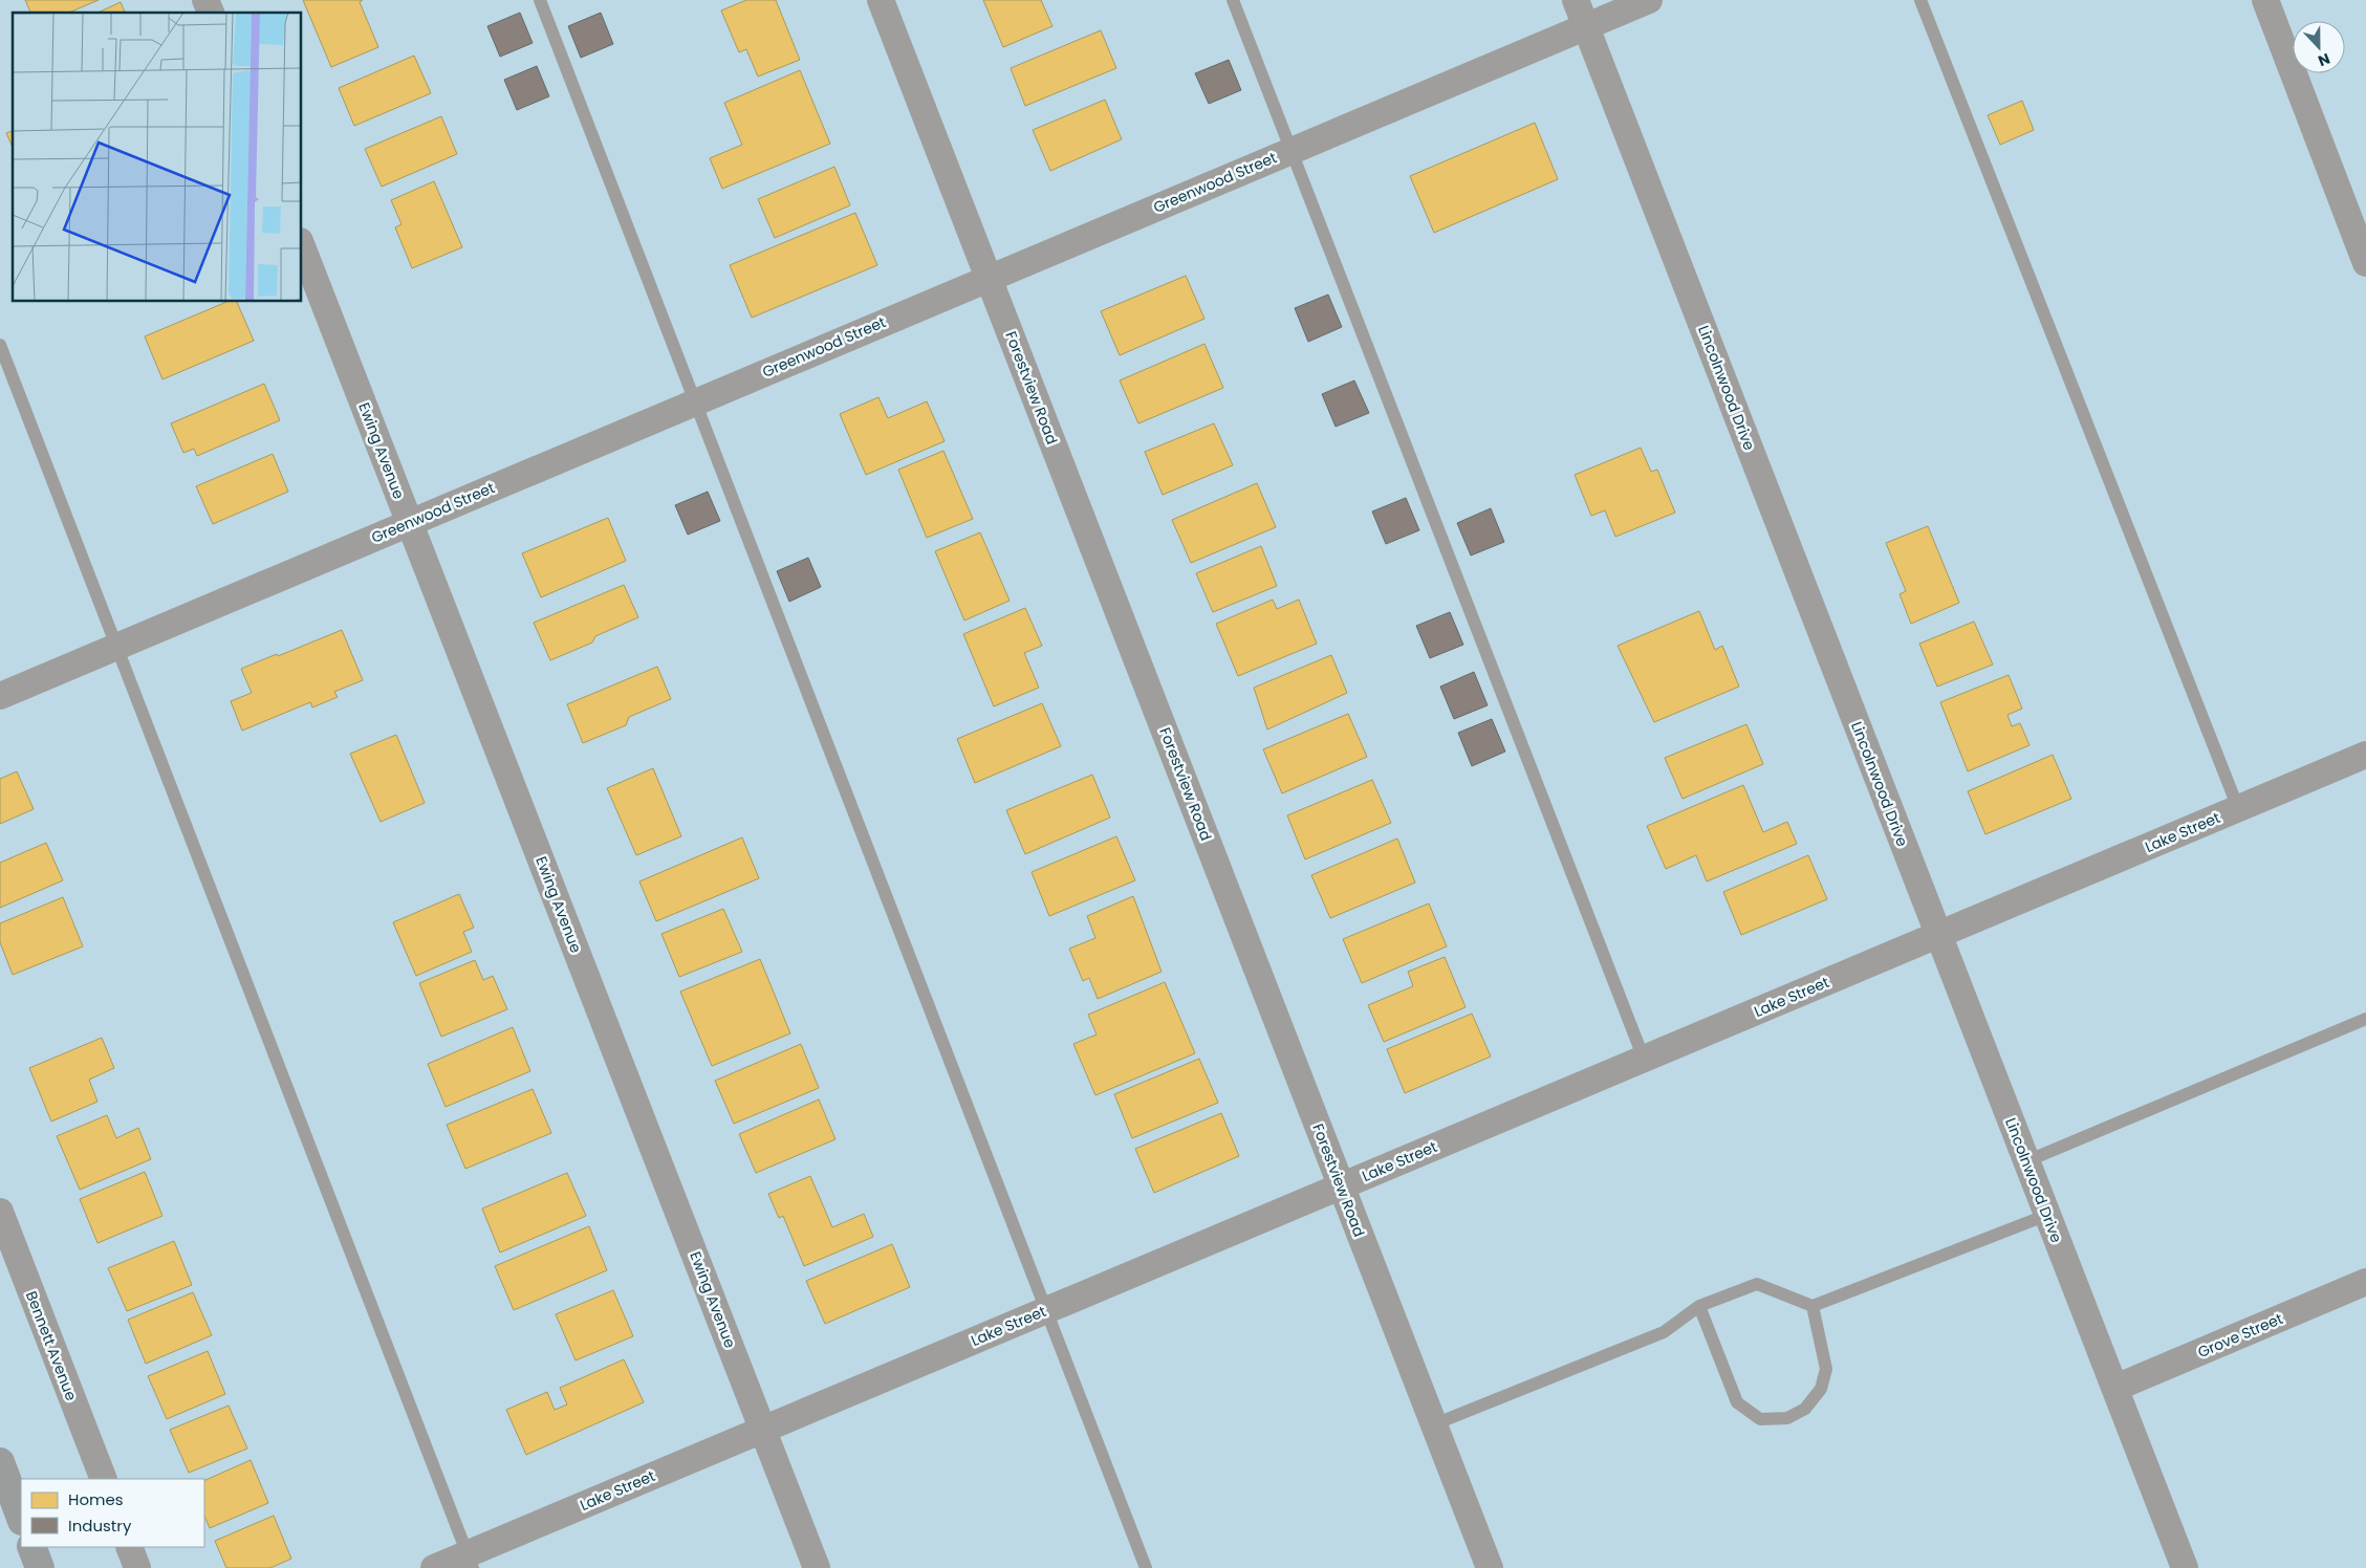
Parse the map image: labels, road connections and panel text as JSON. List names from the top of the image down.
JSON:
{
  "streets": {
    "street": [
      "Greenwood Street",
      "Forestview Road",
      "Lincolnwood Drive",
      "Ewing Avenue",
      "Lake Street",
      "Grove Street",
      "Bennett Avenue"
    ]
  },
  "crossings": [
    ["Greenwood Street", "Forestview Road"],
    ["Greenwood Street", "Lincolnwood Drive"],
    ["Greenwood Street", "Ewing Avenue"],
    ["Forestview Road", "Lake Street"],
    ["Lincolnwood Drive", "Lake Street"],
    ["Lincolnwood Drive", "Grove Street"],
    ["Ewing Avenue", "Lake Street"]
  ],
  "legend": ["Homes", "Industry"],
  "north": "bottom"
}
